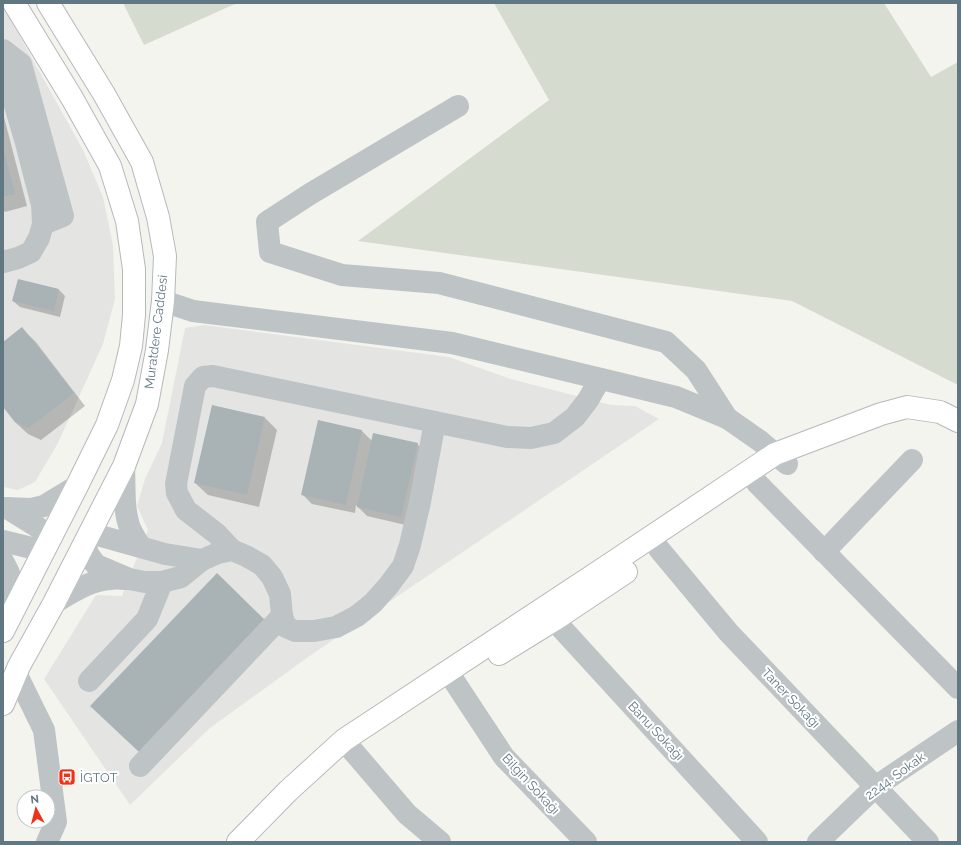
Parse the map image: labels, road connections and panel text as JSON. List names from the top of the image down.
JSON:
{
  "streets": {
    "main road": ["Muratdere Caddesi"],
    "street": [
      "Taner Sokağı",
      "Banu Sokağı",
      "2244. Sokak",
      "Bilgin Sokağı"
    ]
  },
  "crossings": [
    ["Taner Sokağı", "2244. Sokak"]
  ],
  "places": {
    "bus stop": ["İGTOT"]
  },
  "north": "top"
}
